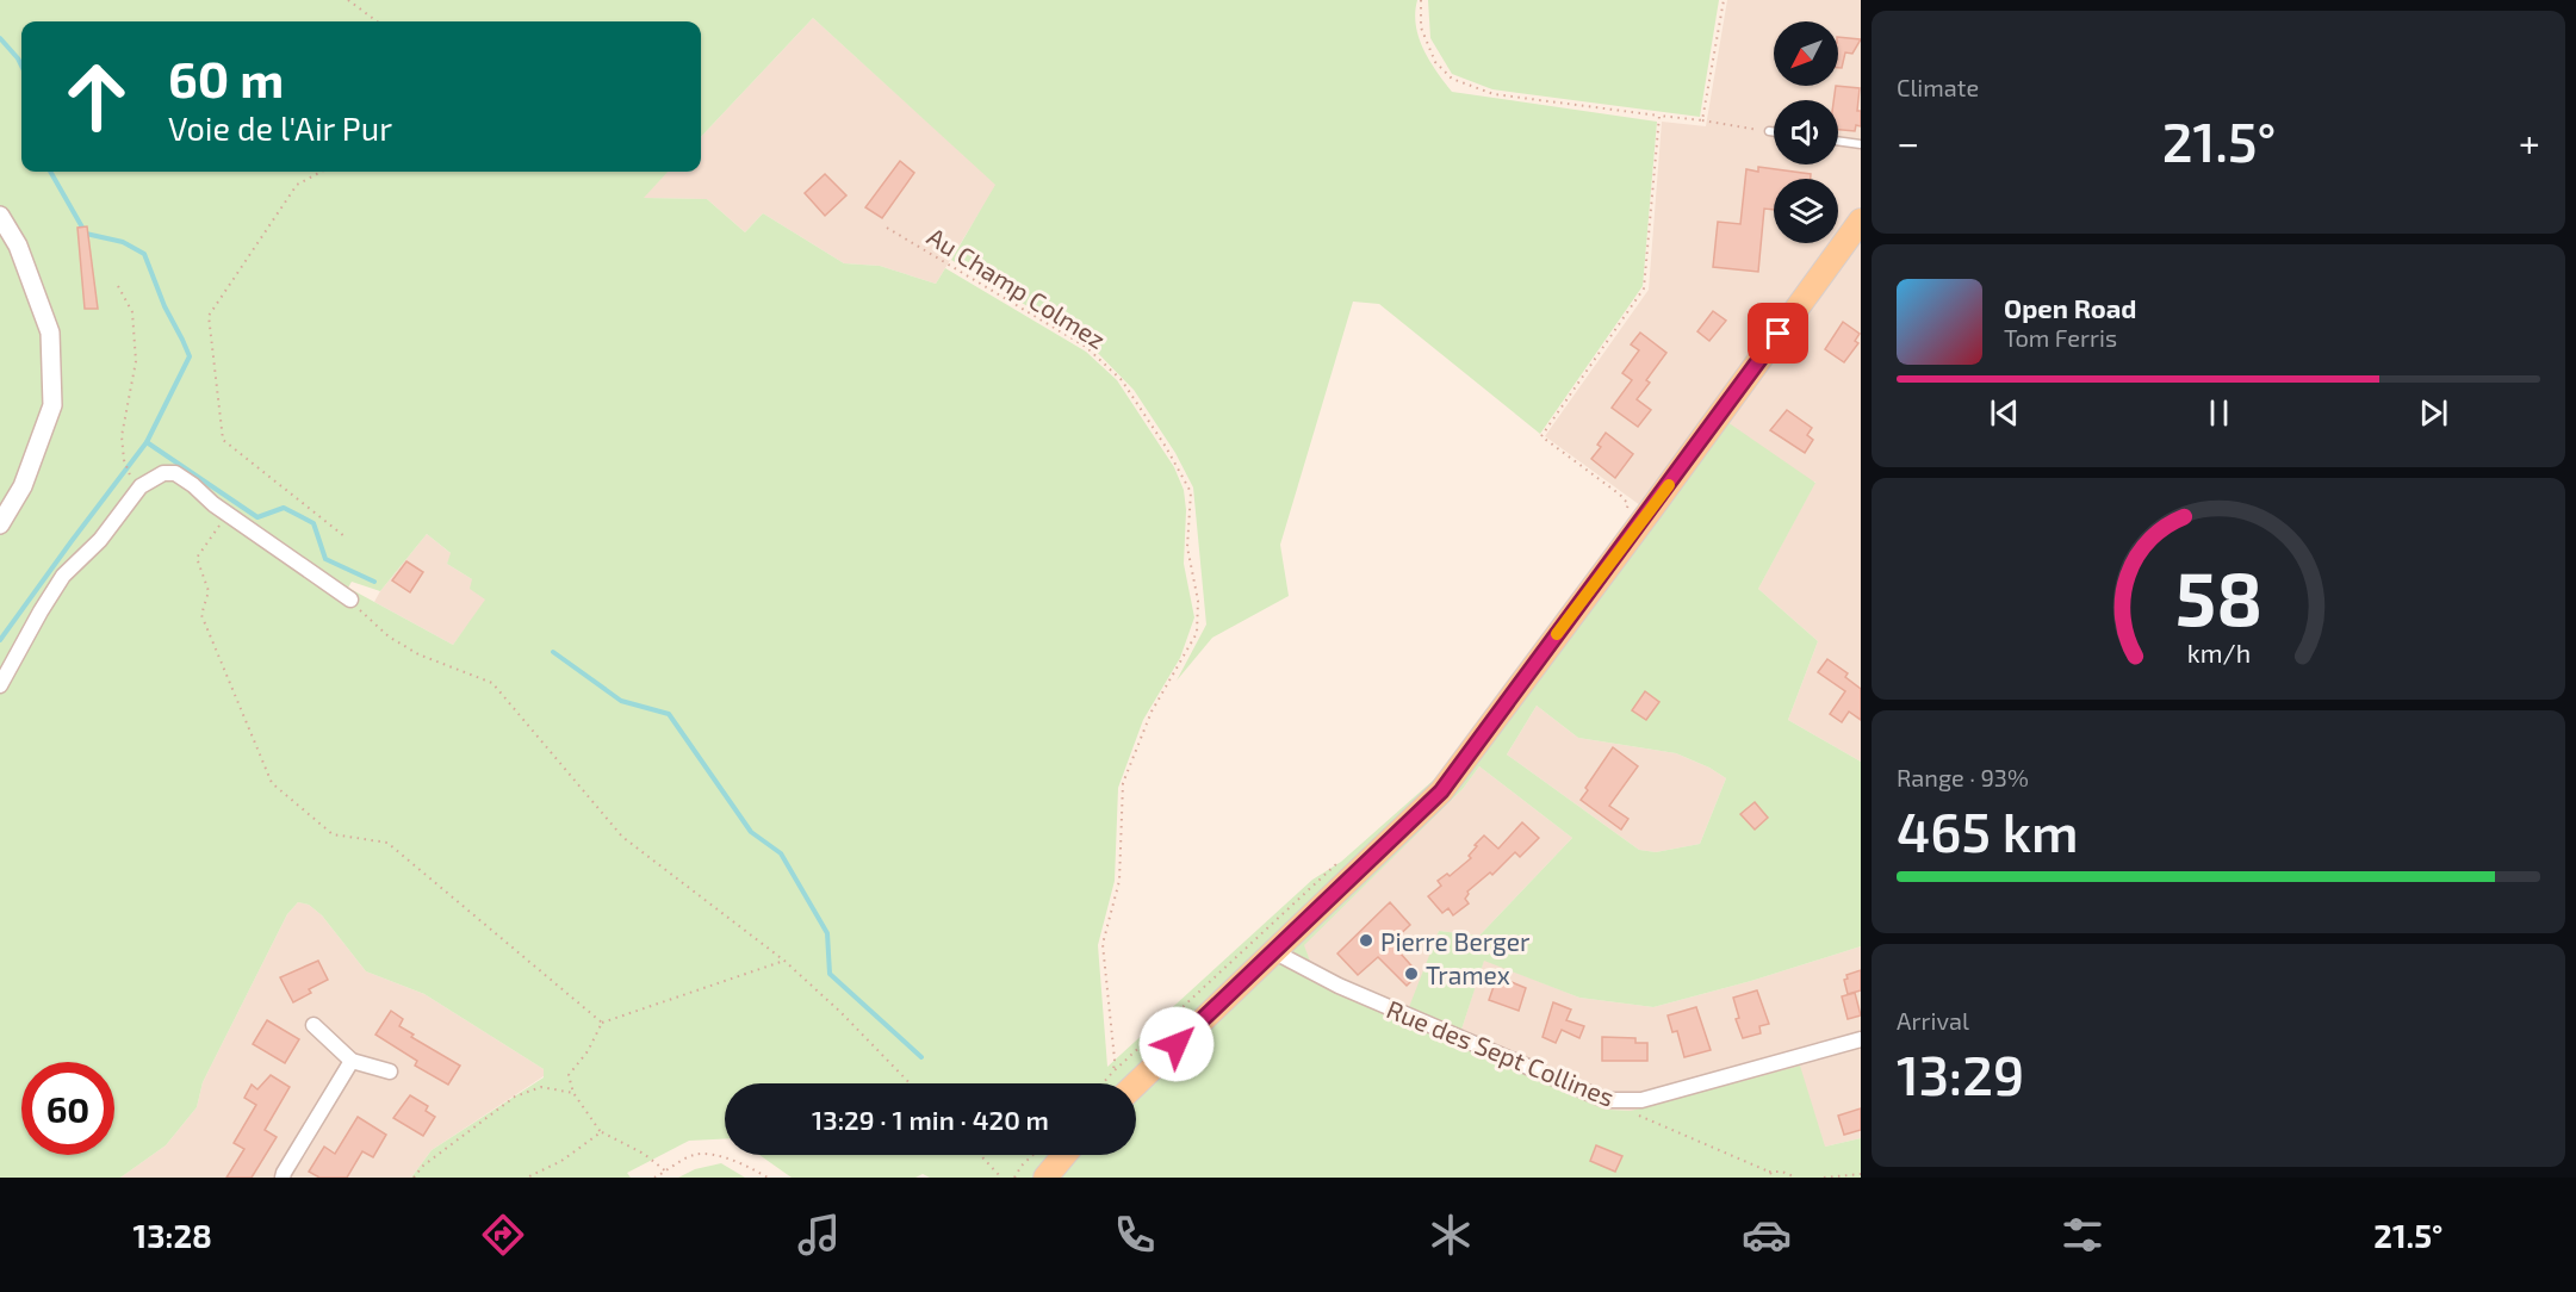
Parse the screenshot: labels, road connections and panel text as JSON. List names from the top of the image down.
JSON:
{
  "streets": {
    "street": ["Rue des Sept Collines"],
    "path": ["Au Champ Colmez"]
  },
  "places": ["Pierre Berger", "Tramex"],
  "north": "bottom left",
  "page": {
    "tile": [
      "Climate",
      ["Range · 93%", "465 km"],
      ["Arrival", "13:29"]
    ],
    "turn": ["60 m", "Voie de l'Air Pur"],
    "heat": ["−", "21.5°", "+"],
    "song": ["Open Road", "Tom Ferris"],
    "limit": "60",
    "trip": "13:29 · 1 min · 420 m",
    "tabs": ["13:28", "21.5°"],
    "gauge": ["58", "km/h"]
  }
}
